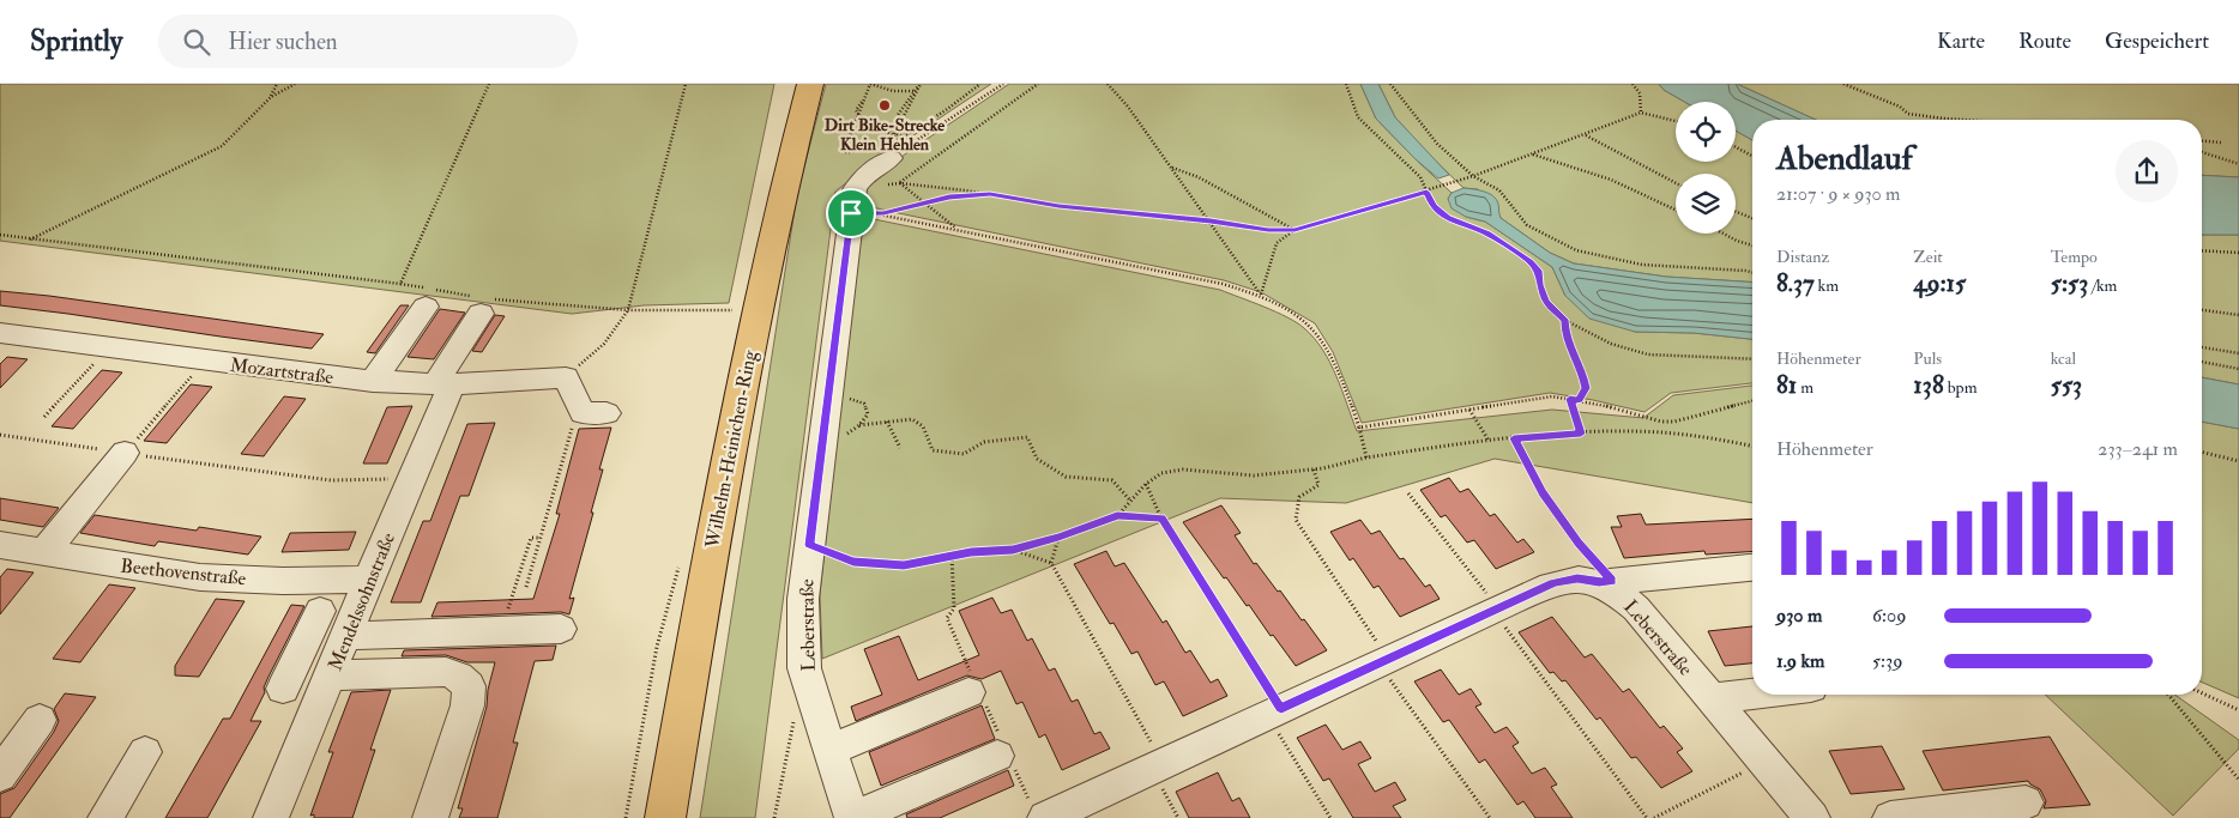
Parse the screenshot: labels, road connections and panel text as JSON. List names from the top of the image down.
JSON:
{
  "streets": {
    "main road": ["Wilhelm-Heinichen-Ring"],
    "street": [
      "Mozartstraße",
      "Beethovenstraße",
      "Mendelssohnstraße",
      "Leberstraße"
    ]
  },
  "crossings": [
    ["Mozartstraße", "Mendelssohnstraße"],
    ["Beethovenstraße", "Mendelssohnstraße"]
  ],
  "places": ["Dirt Bike-Strecke Klein Hehlen"],
  "page": {
    "header": "Sprintly",
    "search": "Hier suchen",
    "nav": ["Karte", "Route", "Gespeichert"],
    "heading": ["Abendlauf", "21:07 · 9 × 930 m"],
    "stats": [
      ["Distanz", "8.37 km"],
      ["Zeit", "49:15"],
      ["Tempo", "5:53 /km"],
      ["Höhenmeter", "81 m"],
      ["Puls", "138 bpm"],
      ["kcal", "553"]
    ],
    "chart": ["Höhenmeter", "233–241 m"],
    "list": [
      {
        "name": "930 m",
        "note": "6:09"
      },
      {
        "name": "1.9 km",
        "note": "5:39"
      }
    ]
  }
}
